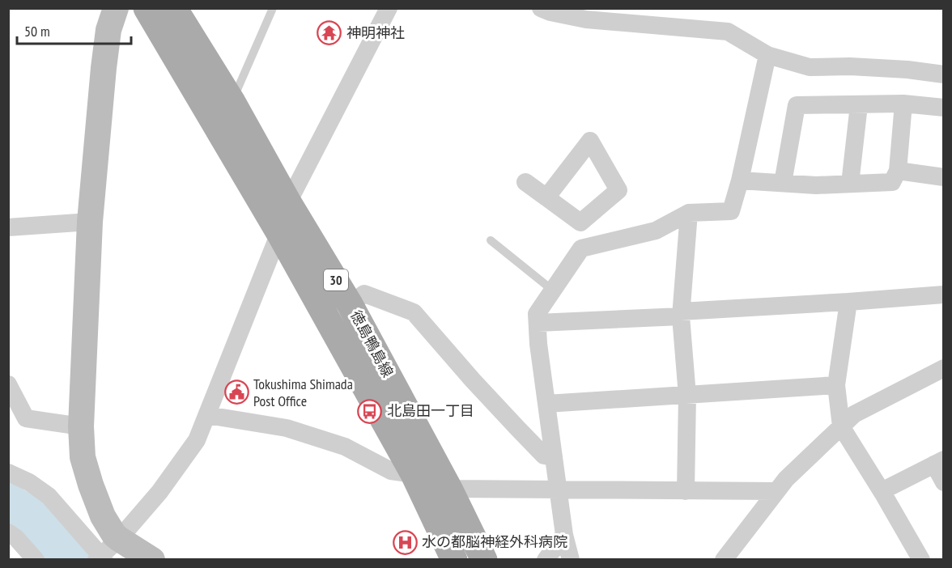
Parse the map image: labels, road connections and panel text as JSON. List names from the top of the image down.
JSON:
{
  "streets": {
    "main road": ["30", "徳島鴨島線"]
  },
  "places": {
    "temple": ["神明神社"],
    "public building": ["Tokushima Shimada Post Office"],
    "bus stop": ["北島田一丁目"],
    "hospital": ["水の都脳神経外科病院"]
  },
  "scale_bar": "50 m"
}
